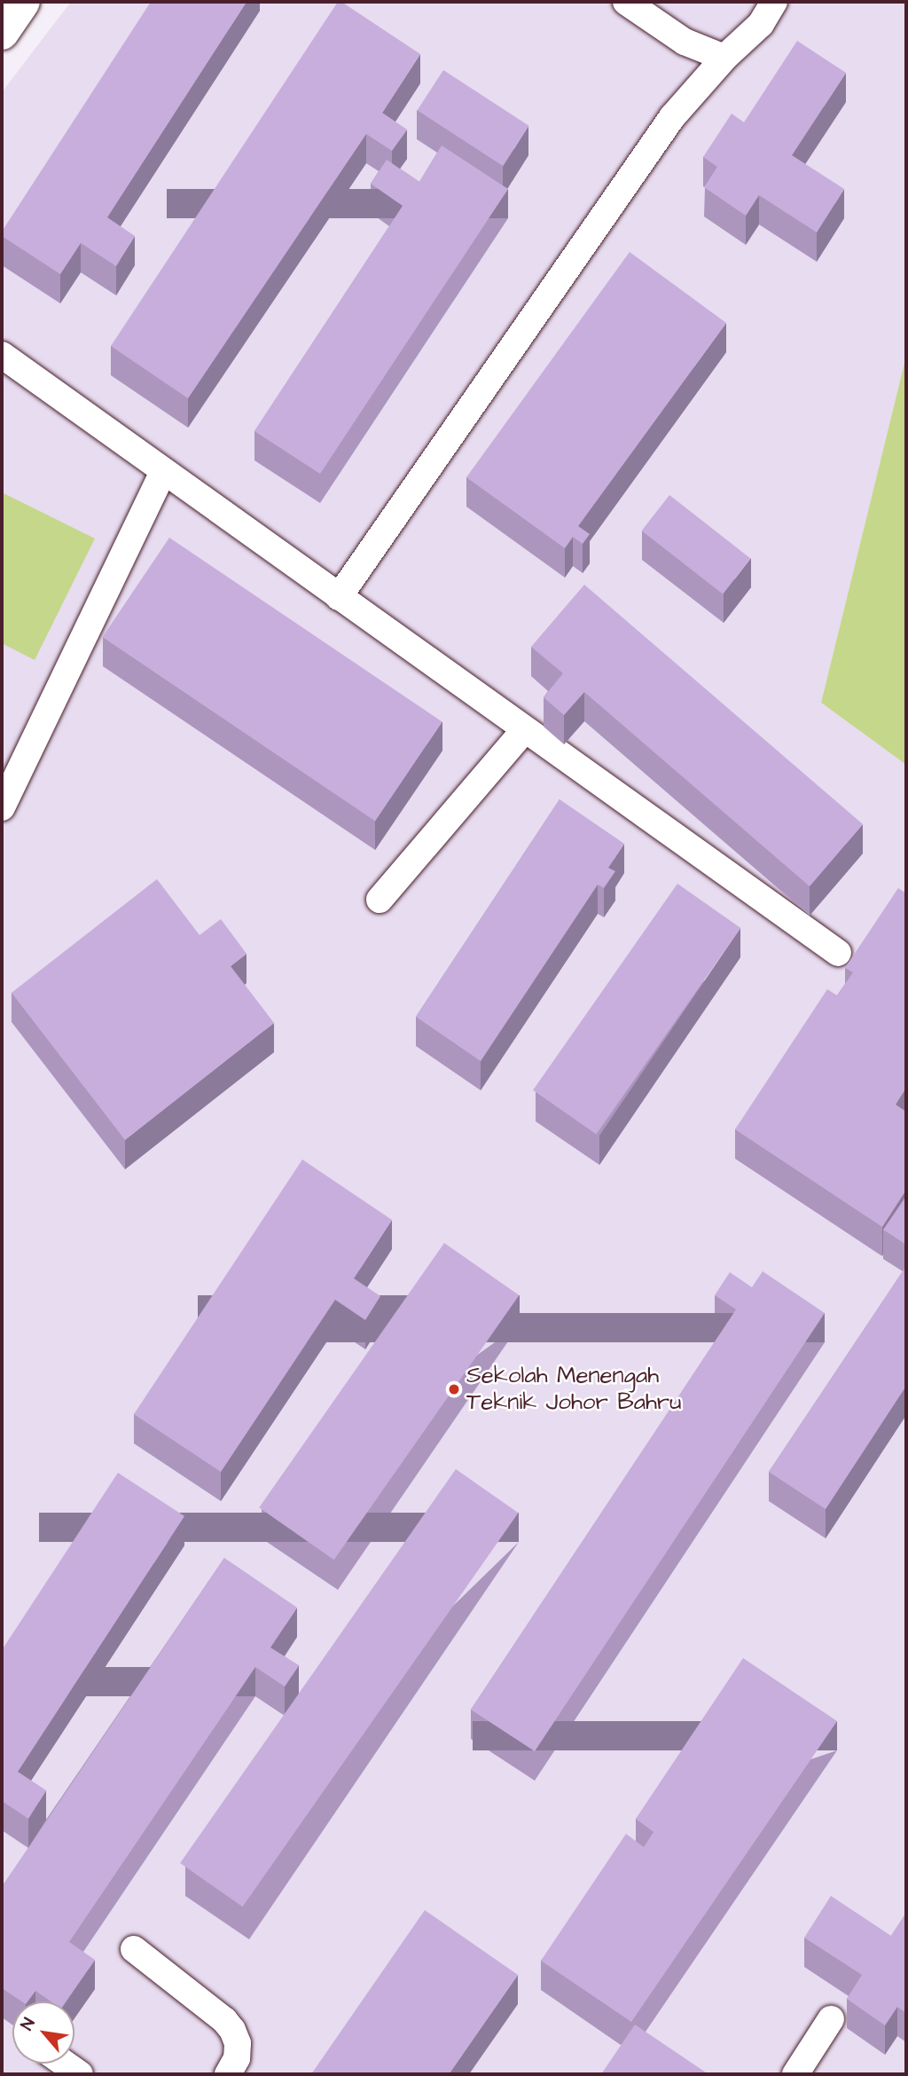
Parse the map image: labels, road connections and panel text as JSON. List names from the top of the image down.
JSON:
{
  "places": ["Sekolah Menengah Teknik Johor Bahru"],
  "north": "top left"
}
